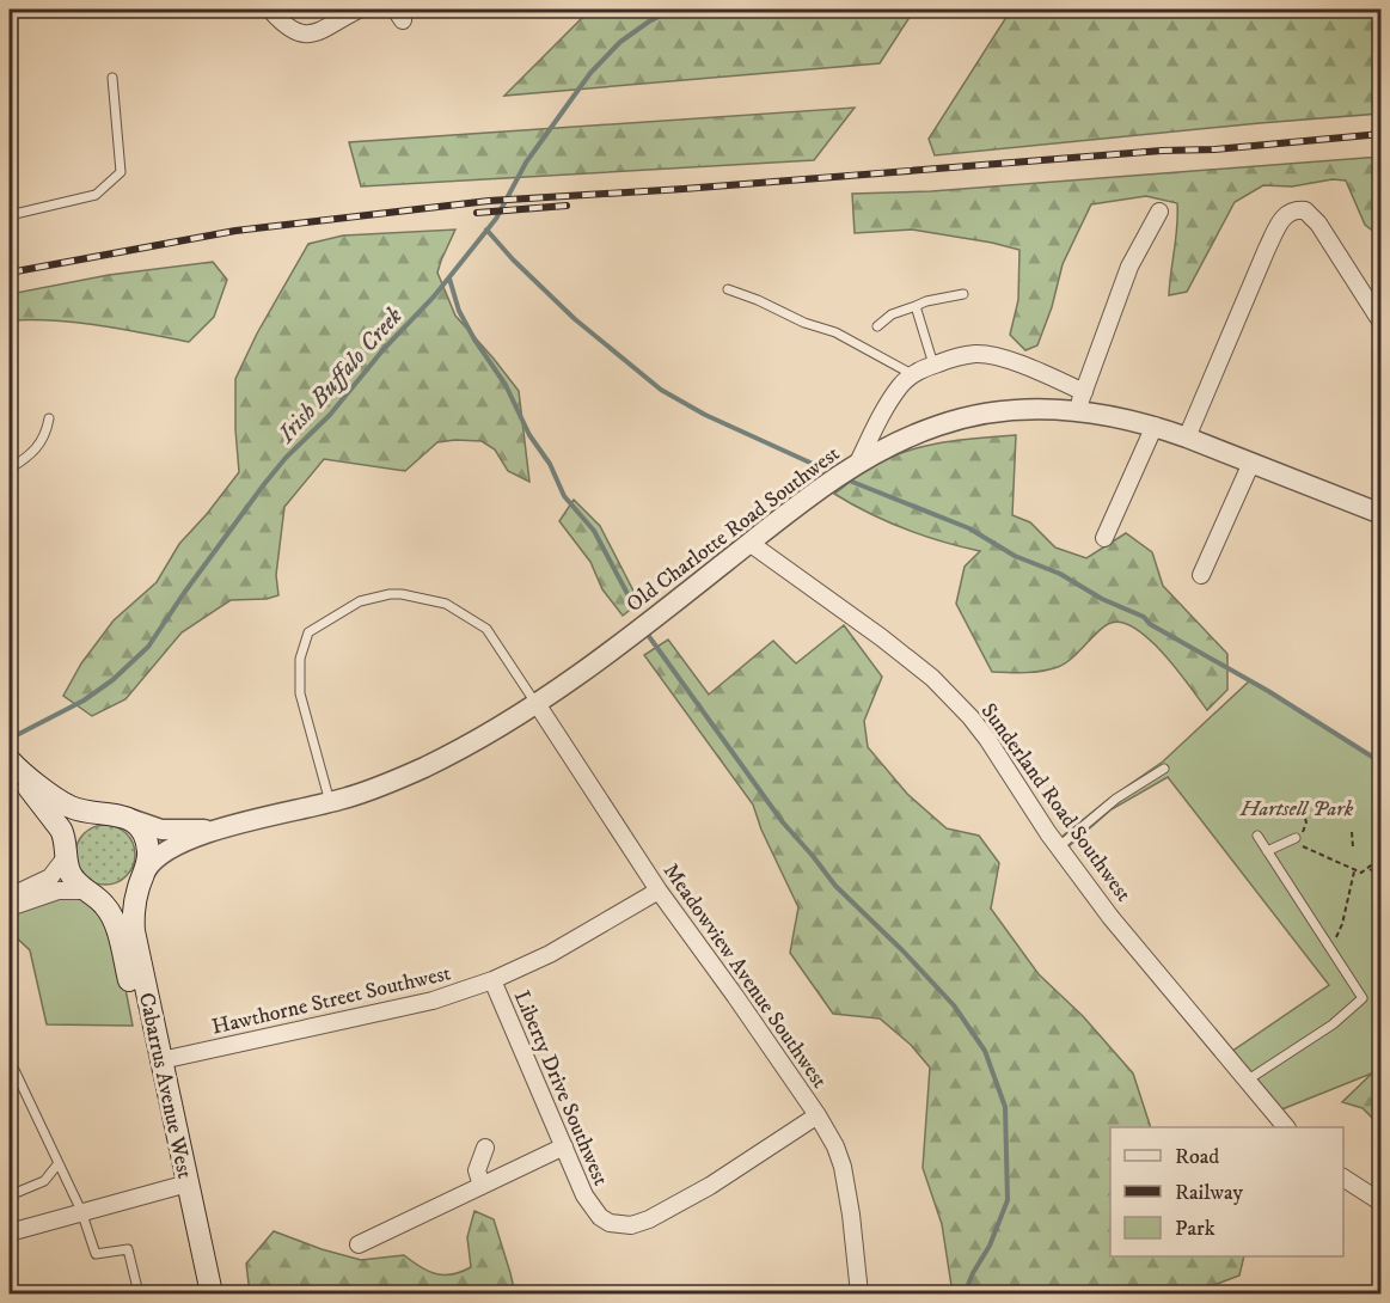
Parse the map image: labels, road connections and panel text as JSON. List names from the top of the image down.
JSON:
{
  "streets": {
    "main road": ["Cabarrus Avenue West"],
    "street": [
      "Old Charlotte Road Southwest",
      "Sunderland Road Southwest",
      "Meadowview Avenue Southwest",
      "Hawthorne Street Southwest",
      "Liberty Drive Southwest"
    ]
  },
  "crossings": [
    ["Old Charlotte Road Southwest", "Sunderland Road Southwest"],
    ["Old Charlotte Road Southwest", "Meadowview Avenue Southwest"],
    ["Old Charlotte Road Southwest", "Cabarrus Avenue West"],
    ["Meadowview Avenue Southwest", "Hawthorne Street Southwest"],
    ["Meadowview Avenue Southwest", "Liberty Drive Southwest"],
    ["Hawthorne Street Southwest", "Cabarrus Avenue West"],
    ["Hawthorne Street Southwest", "Liberty Drive Southwest"]
  ],
  "water": ["Irish Buffalo Creek"],
  "parks": ["Hartsell Park"],
  "legend": ["Road", "Railway", "Park"]
}
